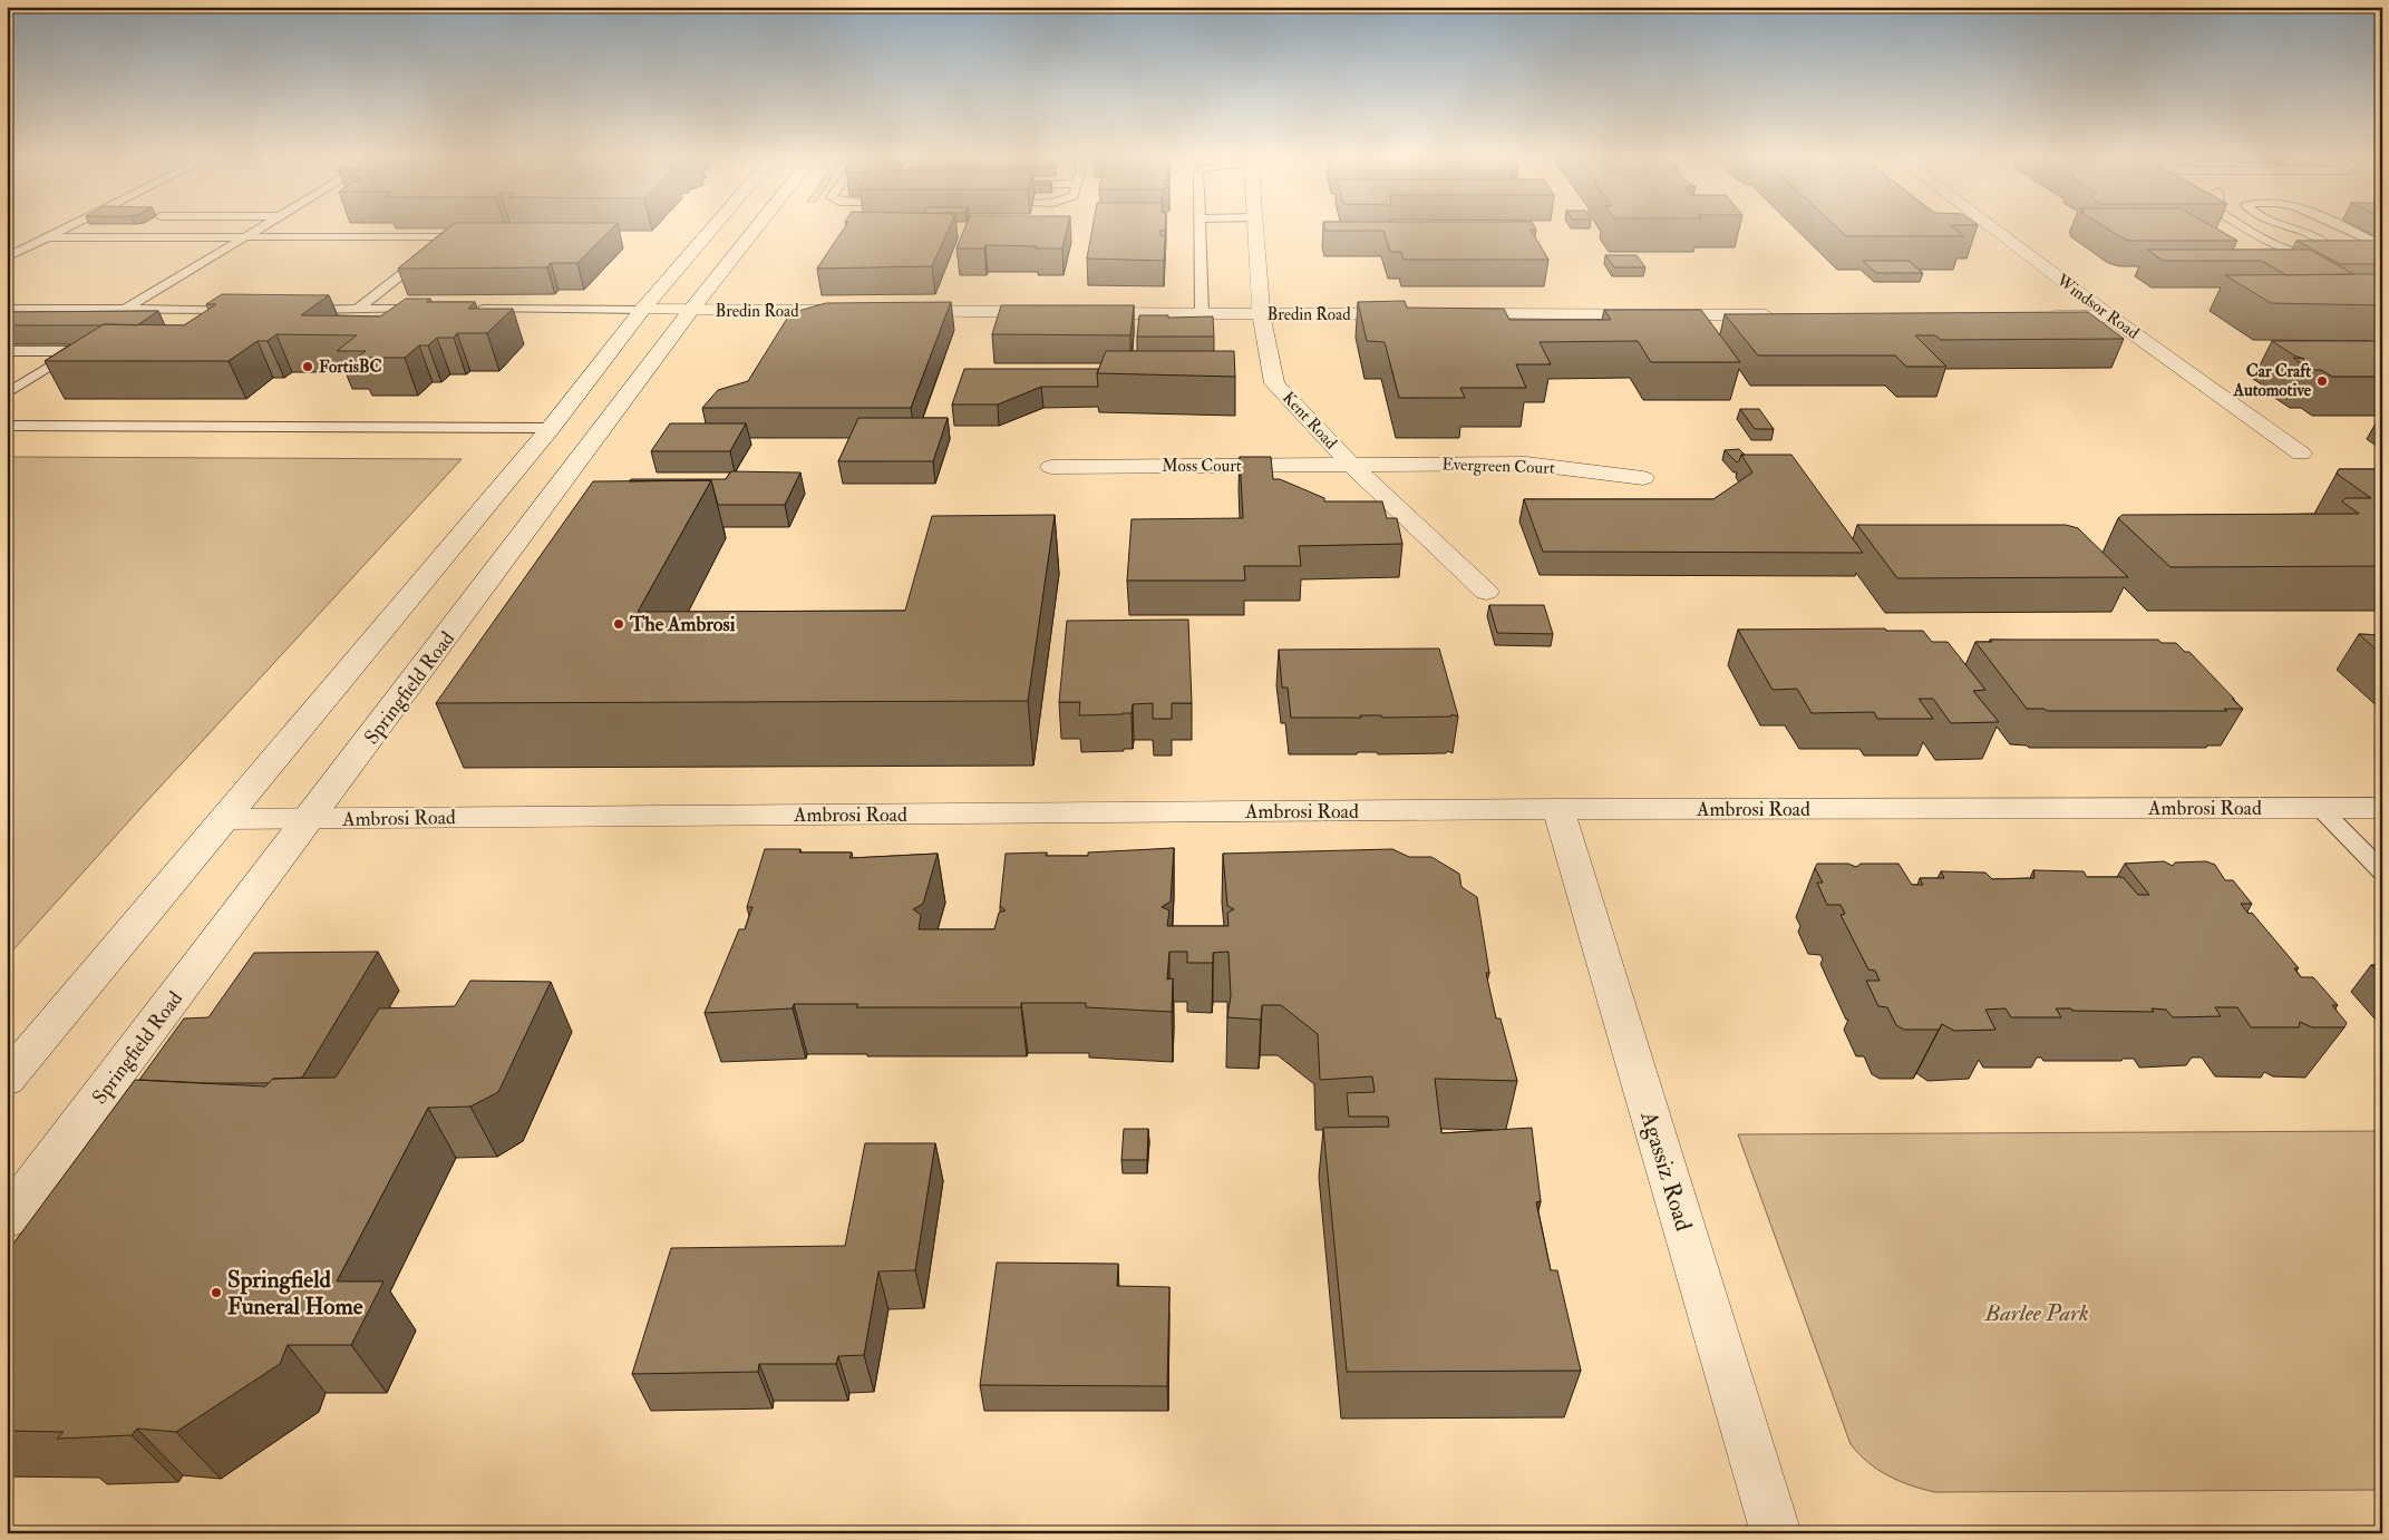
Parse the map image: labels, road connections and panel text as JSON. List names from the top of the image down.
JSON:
{
  "streets": {
    "street": [
      "Windsor Road",
      "Bredin Road",
      "Kent Road",
      "Moss Court",
      "Evergreen Court",
      "Springfield Road",
      "Ambrosi Road",
      "Agassiz Road"
    ]
  },
  "crossings": [
    ["Bredin Road", "Kent Road"],
    ["Bredin Road", "Springfield Road"],
    ["Kent Road", "Moss Court"],
    ["Kent Road", "Evergreen Court"],
    ["Moss Court", "Evergreen Court"],
    ["Springfield Road", "Ambrosi Road"],
    ["Ambrosi Road", "Agassiz Road"]
  ],
  "parks": ["Barlee Park"],
  "places": [
    "FortisBC",
    "Car Craft Automotive",
    "The Ambrosi",
    "Springfield Funeral Home"
  ]
}
